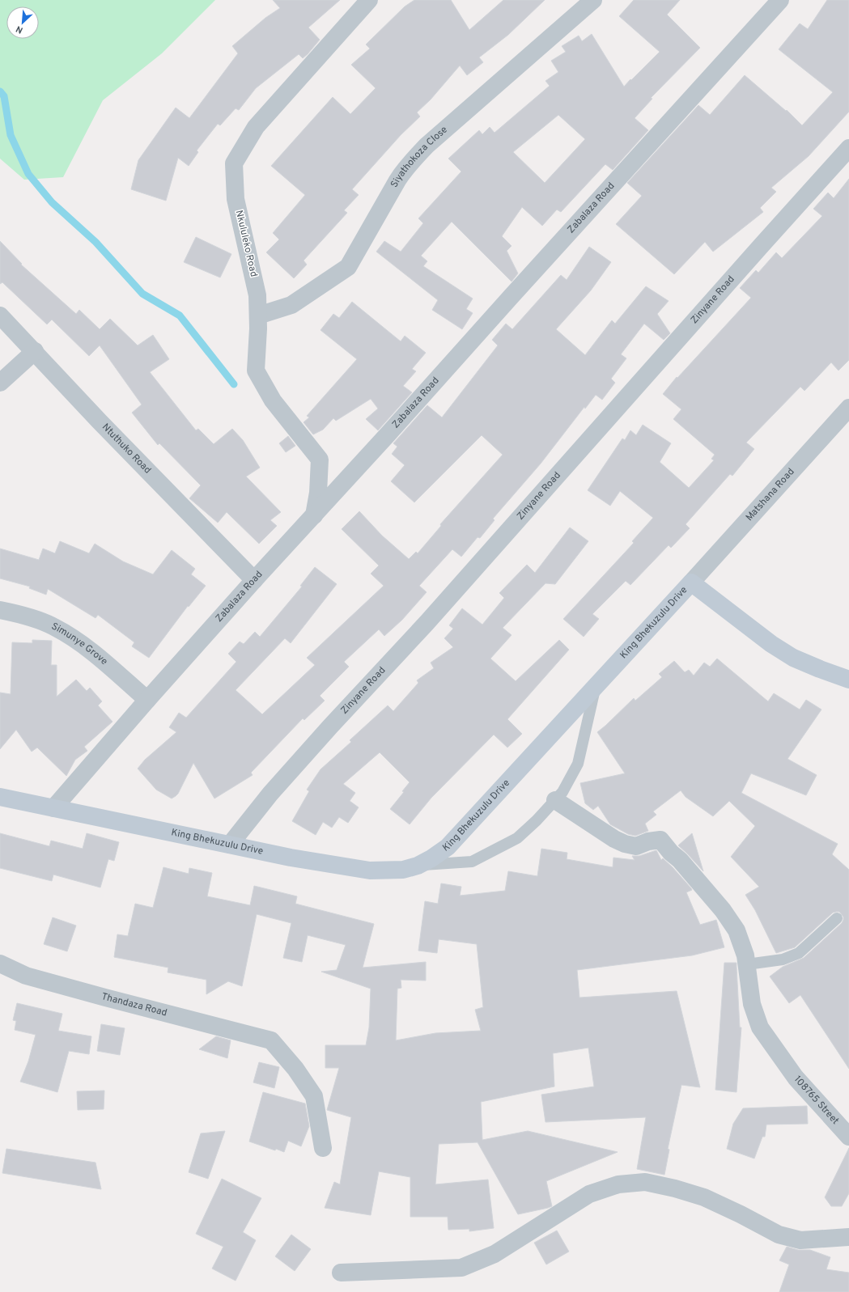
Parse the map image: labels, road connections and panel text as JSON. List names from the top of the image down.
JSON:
{
  "streets": {
    "street": [
      "Siyathokoza Close",
      "Zabalaza Road",
      "Nkululeko Road",
      "Zinyane Road",
      "Ntuthuko Road",
      "Matshana Road",
      "King Bhekuzulu Drive",
      "Simunye Grove",
      "Thandaza Road",
      "108765 Street"
    ]
  },
  "crossings": [
    ["Siyathokoza Close", "Nkululeko Road"],
    ["Zabalaza Road", "Nkululeko Road"],
    ["Zabalaza Road", "Ntuthuko Road"],
    ["Zabalaza Road", "King Bhekuzulu Drive"],
    ["Zabalaza Road", "Simunye Grove"],
    ["Zinyane Road", "King Bhekuzulu Drive"],
    ["Matshana Road", "King Bhekuzulu Drive"]
  ],
  "north": "bottom left"
}
